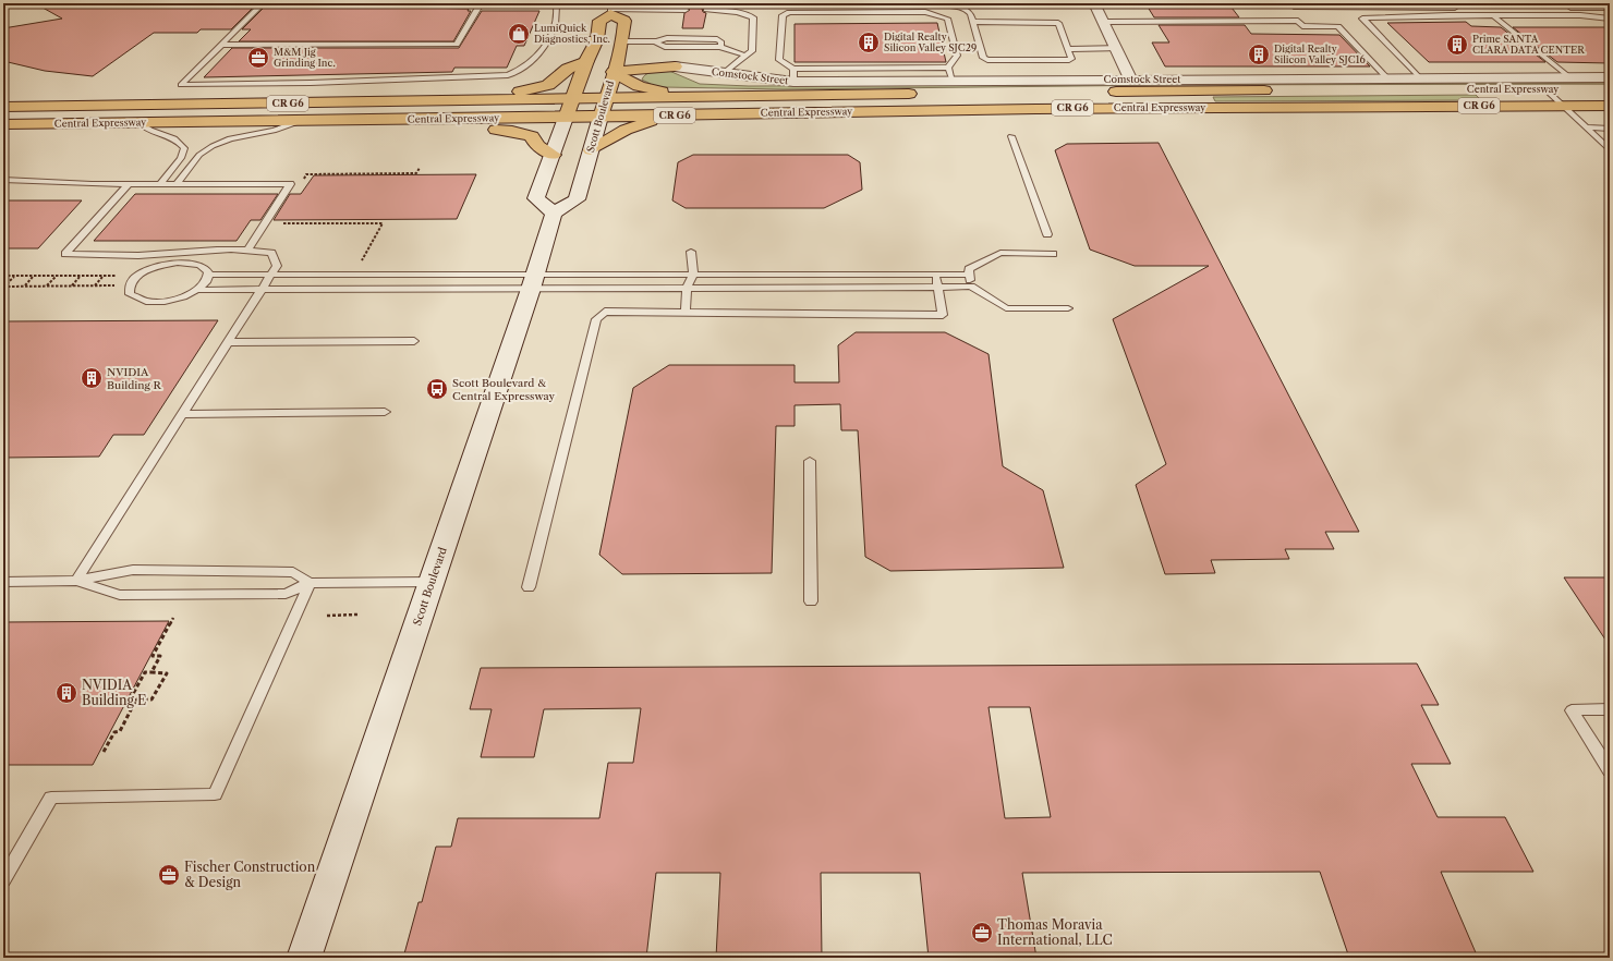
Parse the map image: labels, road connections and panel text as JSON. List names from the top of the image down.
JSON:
{
  "streets": {
    "main road": ["Central Expressway", "CR G6", "Scott Boulevard"],
    "street": ["Comstock Street"]
  },
  "crossings": [
    ["Central Expressway", "Scott Boulevard"]
  ],
  "places": {
    "shop": ["LumiQuick Diagnostics, Inc."],
    "building": [
      "Digital Realty Silicon Valley SJC29",
      "Prime SANTA CLARA DATA CENTER",
      "Digital Realty Silicon Valley SJC16",
      "NVIDIA Building R",
      "NVIDIA Building E"
    ],
    "office": ["M&M Jig Grinding Inc.", "Fischer Construction & Design", "Thomas Moravia International, LLC"],
    "bus stop": ["Scott Boulevard & Central Expressway"]
  }
}
